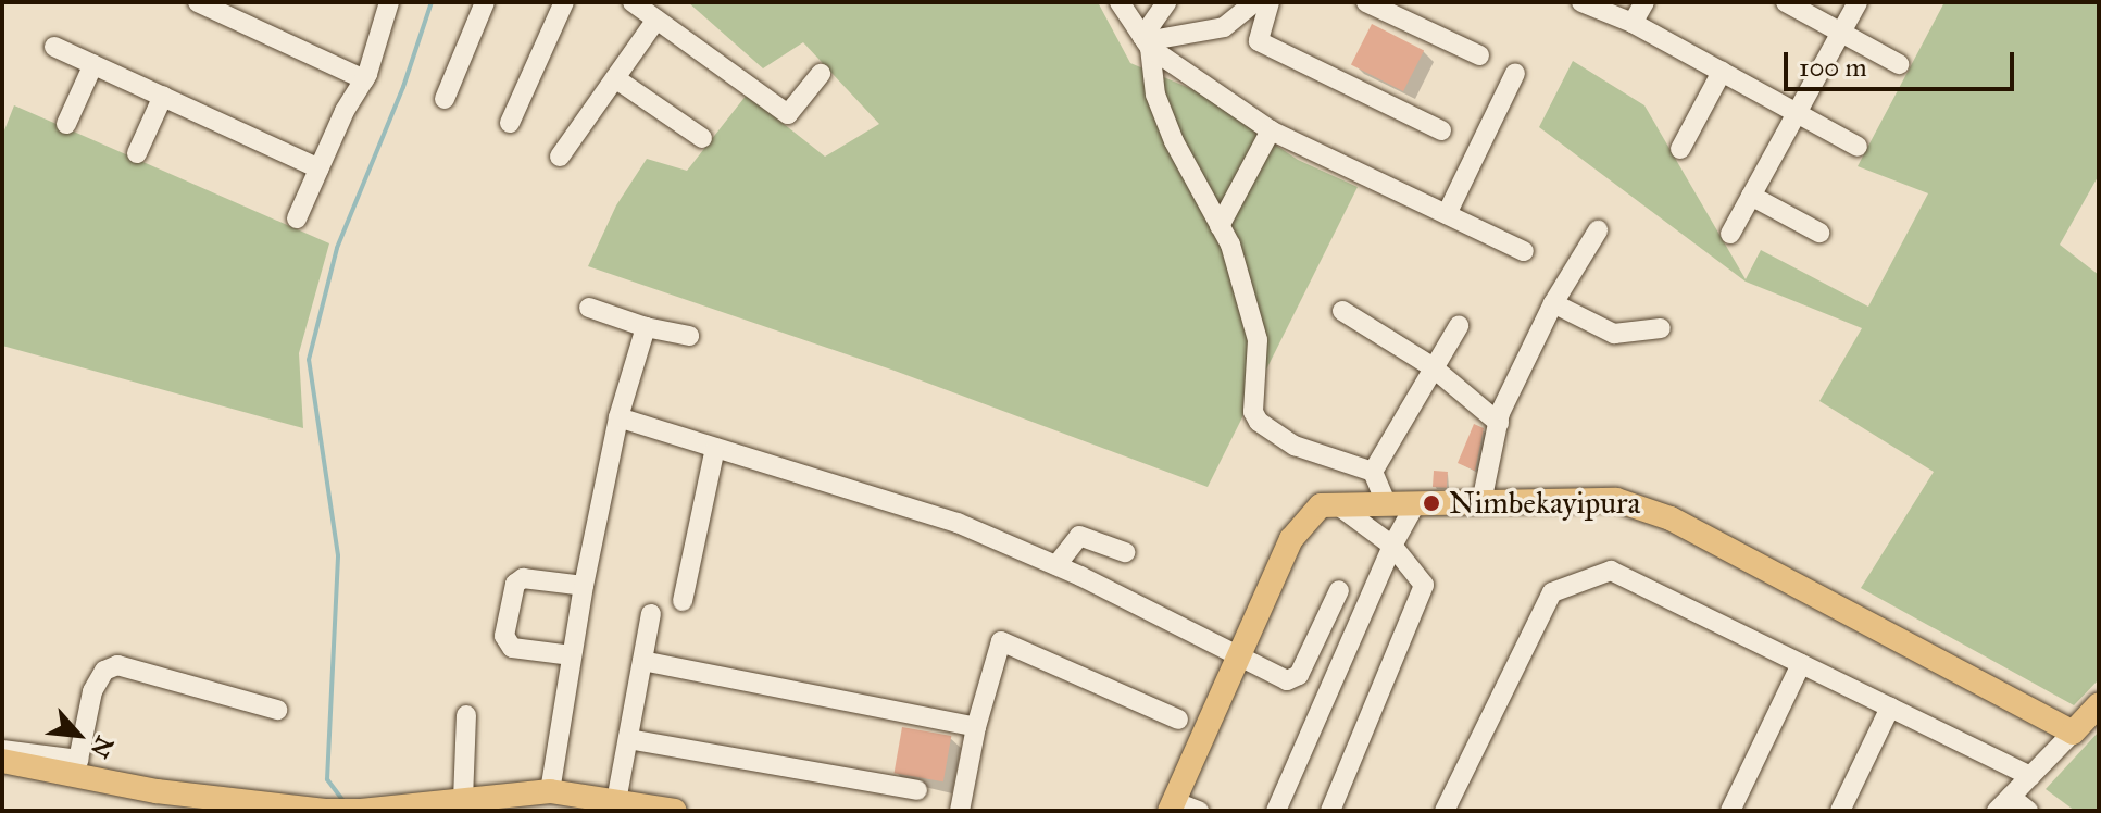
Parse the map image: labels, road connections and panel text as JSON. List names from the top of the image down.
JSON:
{
  "places": ["Nimbekayipura"],
  "scale_bar": "100 m",
  "north": "bottom right"
}
